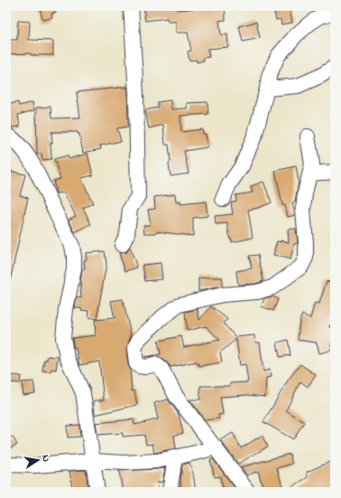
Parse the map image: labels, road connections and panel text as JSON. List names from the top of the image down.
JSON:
{
  "north": "right"
}
